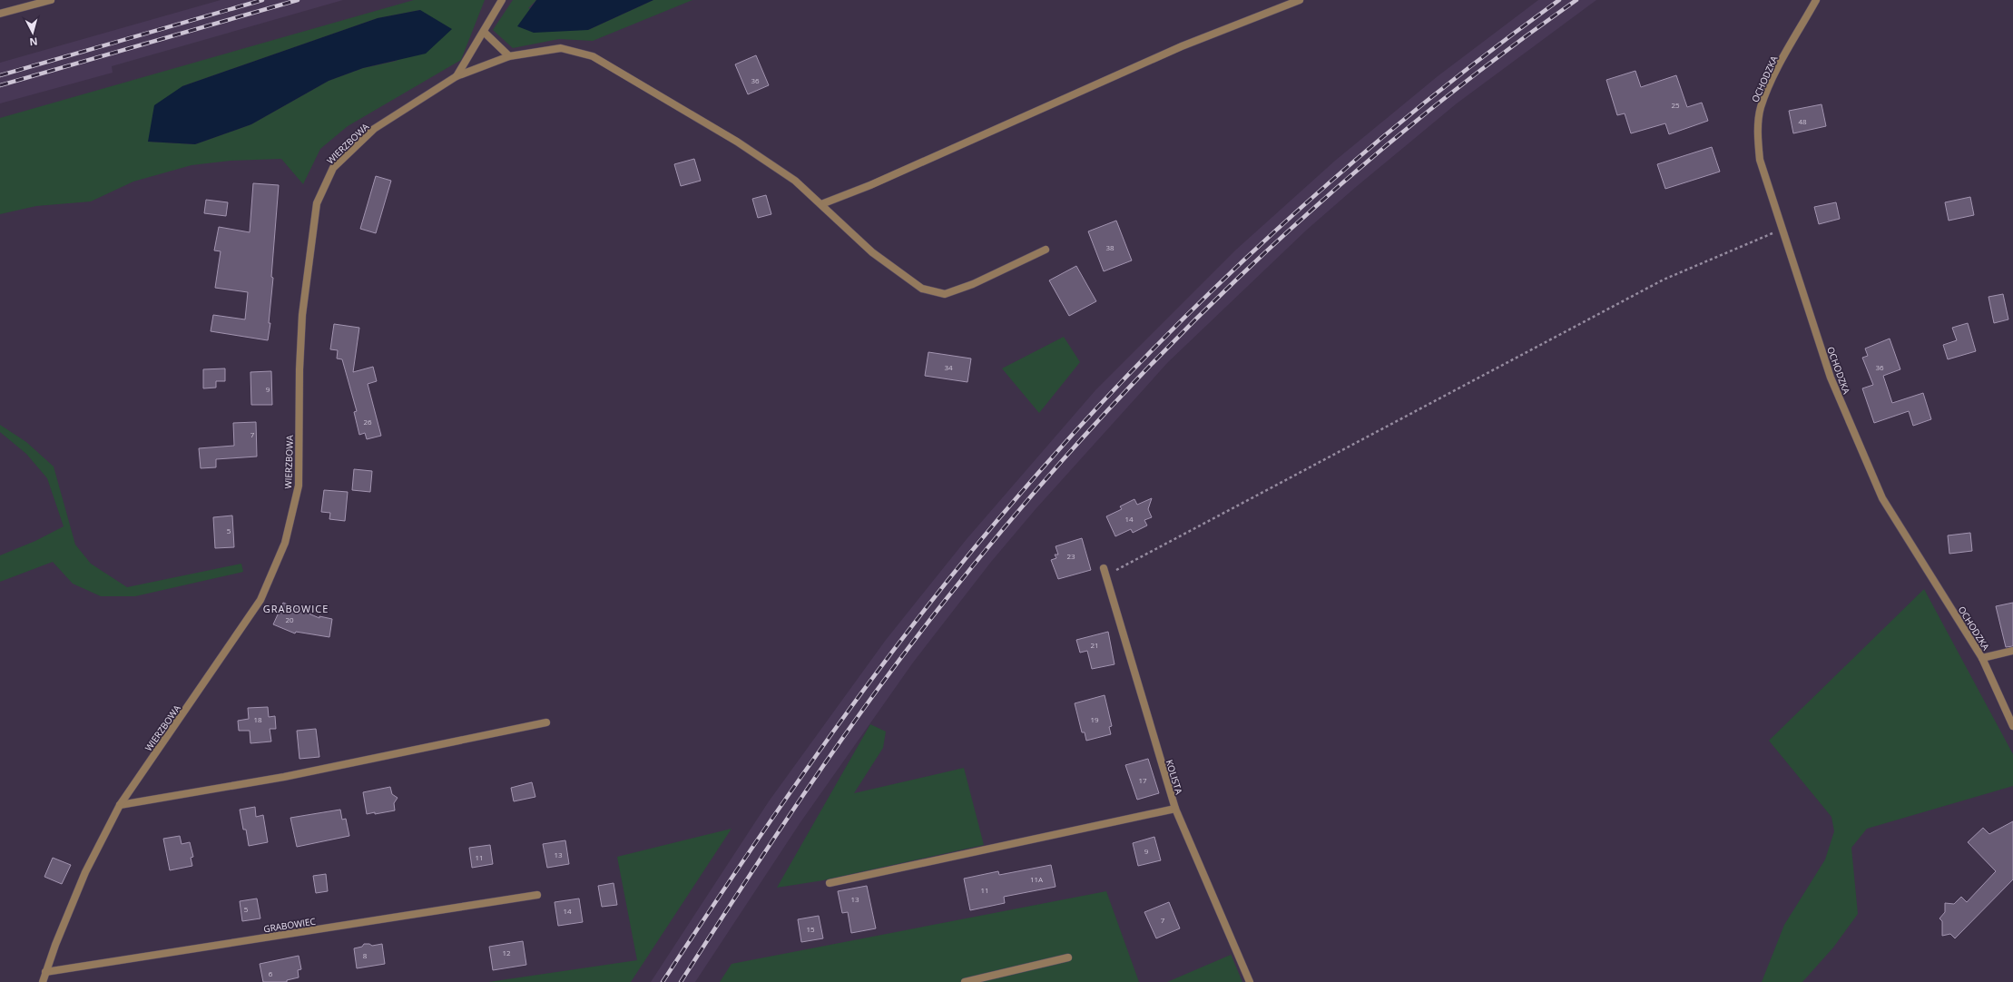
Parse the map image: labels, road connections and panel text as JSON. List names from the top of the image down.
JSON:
{
  "streets": {
    "street": [
      "OCHODZKA",
      "WIERZBOWA",
      "KOLISTA",
      "GRABOWIEC"
    ]
  },
  "crossings": [
    ["WIERZBOWA", "GRABOWIEC"]
  ],
  "districts": ["GRABOWICE"],
  "house_numbers": [
    "36",
    "25",
    "48",
    "38",
    "34",
    "36",
    "9",
    "26",
    "7",
    "14",
    "5",
    "23",
    "20",
    "21",
    "18",
    "19",
    "17",
    "9",
    "13",
    "11",
    "11A",
    "11",
    "13",
    "5",
    "14",
    "7",
    "15",
    "12",
    "8",
    "6"
  ],
  "north": "bottom"
}
